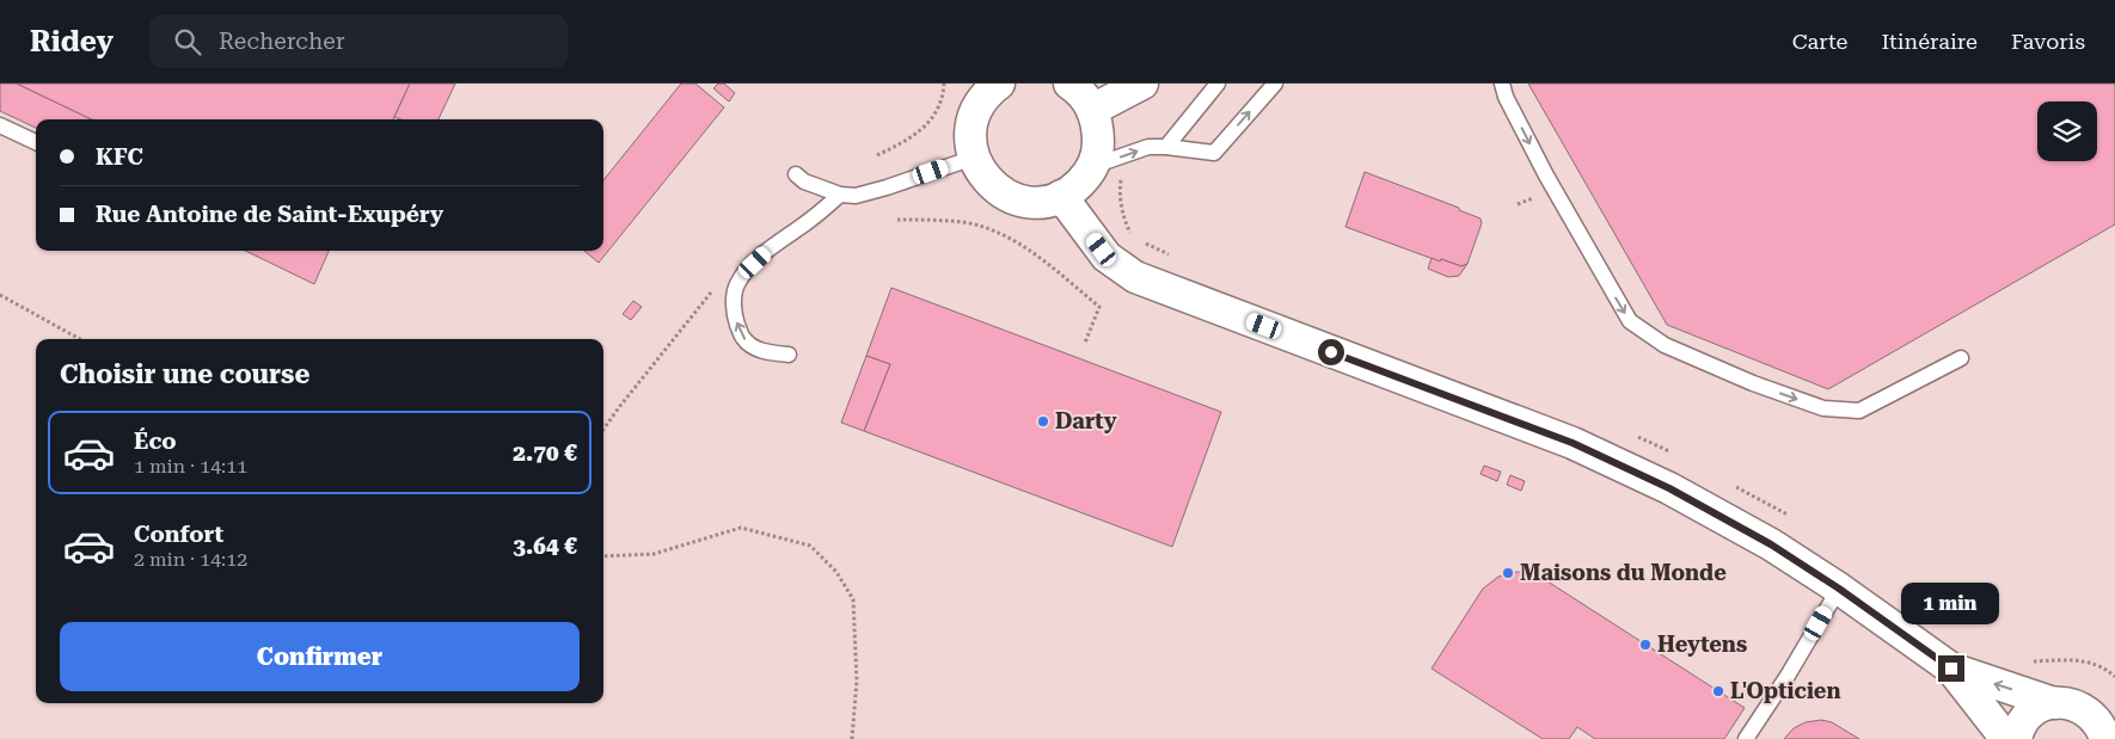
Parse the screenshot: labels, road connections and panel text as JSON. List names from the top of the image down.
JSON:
{
  "places": [
    "Darty",
    "Maisons du Monde",
    "Heytens",
    "L'Opticien"
  ],
  "page": {
    "header": "Ridey",
    "search": "Rechercher",
    "nav": ["Carte", "Itinéraire", "Favoris"],
    "banner": ["KFC", "Rue Antoine de Saint-Exupéry"],
    "heading": "Choisir une course",
    "list": [
      {
        "name": "Éco",
        "note": "1 min · 14:11",
        "value": "2.70 €"
      },
      {
        "name": "Confort",
        "note": "2 min · 14:12",
        "value": "3.64 €"
      }
    ],
    "bubble": "1 min",
    "buttons": "Confirmer"
  }
}
